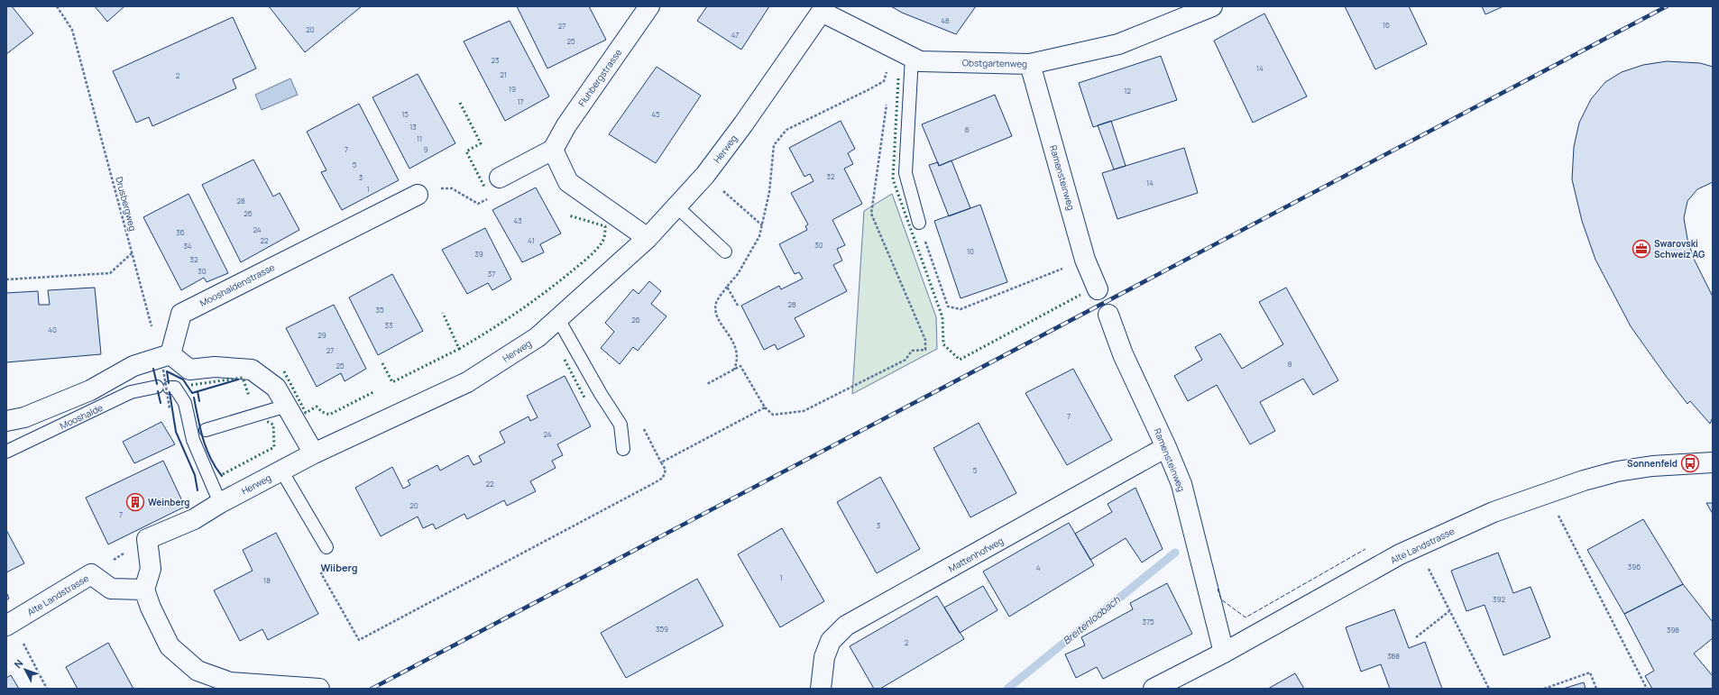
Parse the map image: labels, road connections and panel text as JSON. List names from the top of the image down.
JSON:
{
  "streets": {
    "street": [
      "Obstgartenweg",
      "Fluhbergstrasse",
      "Herweg",
      "Ramensteinweg",
      "Mooshaldenstrasse",
      "Alte Landstrasse",
      "Mattenhofweg"
    ],
    "lane": ["Mooshalde"],
    "path": ["Drusbergweg"]
  },
  "crossings": [
    ["Obstgartenweg", "Herweg"],
    ["Obstgartenweg", "Ramensteinweg"],
    ["Herweg", "Mooshalde"],
    ["Ramensteinweg", "Alte Landstrasse"],
    ["Ramensteinweg", "Mattenhofweg"],
    ["Drusbergweg", "Mooshaldenstrasse"]
  ],
  "districts": ["Wiiberg"],
  "water": ["Breitenloobach"],
  "places": {
    "office": ["Swarovski Schweiz AG"],
    "bus stop": ["Sonnenfeld"],
    "building": ["Weinberg"]
  },
  "house_numbers": [
    "48",
    "16",
    "27",
    "20",
    "47",
    "25",
    "23",
    "14",
    "21",
    "2",
    "19",
    "12",
    "17",
    "15",
    "45",
    "13",
    "8",
    "11",
    "7",
    "9",
    "5",
    "32",
    "3",
    "14",
    "1",
    "28",
    "26",
    "43",
    "24",
    "36",
    "22",
    "41",
    "30",
    "34",
    "10",
    "39",
    "32",
    "30",
    "37",
    "28",
    "35",
    "26",
    "33",
    "40",
    "29",
    "27",
    "8",
    "25",
    "7",
    "24",
    "5",
    "22",
    "20",
    "7",
    "3",
    "396",
    "4",
    "1",
    "18",
    "392",
    "375",
    "359",
    "398",
    "2",
    "388"
  ],
  "north": "top left"
}
